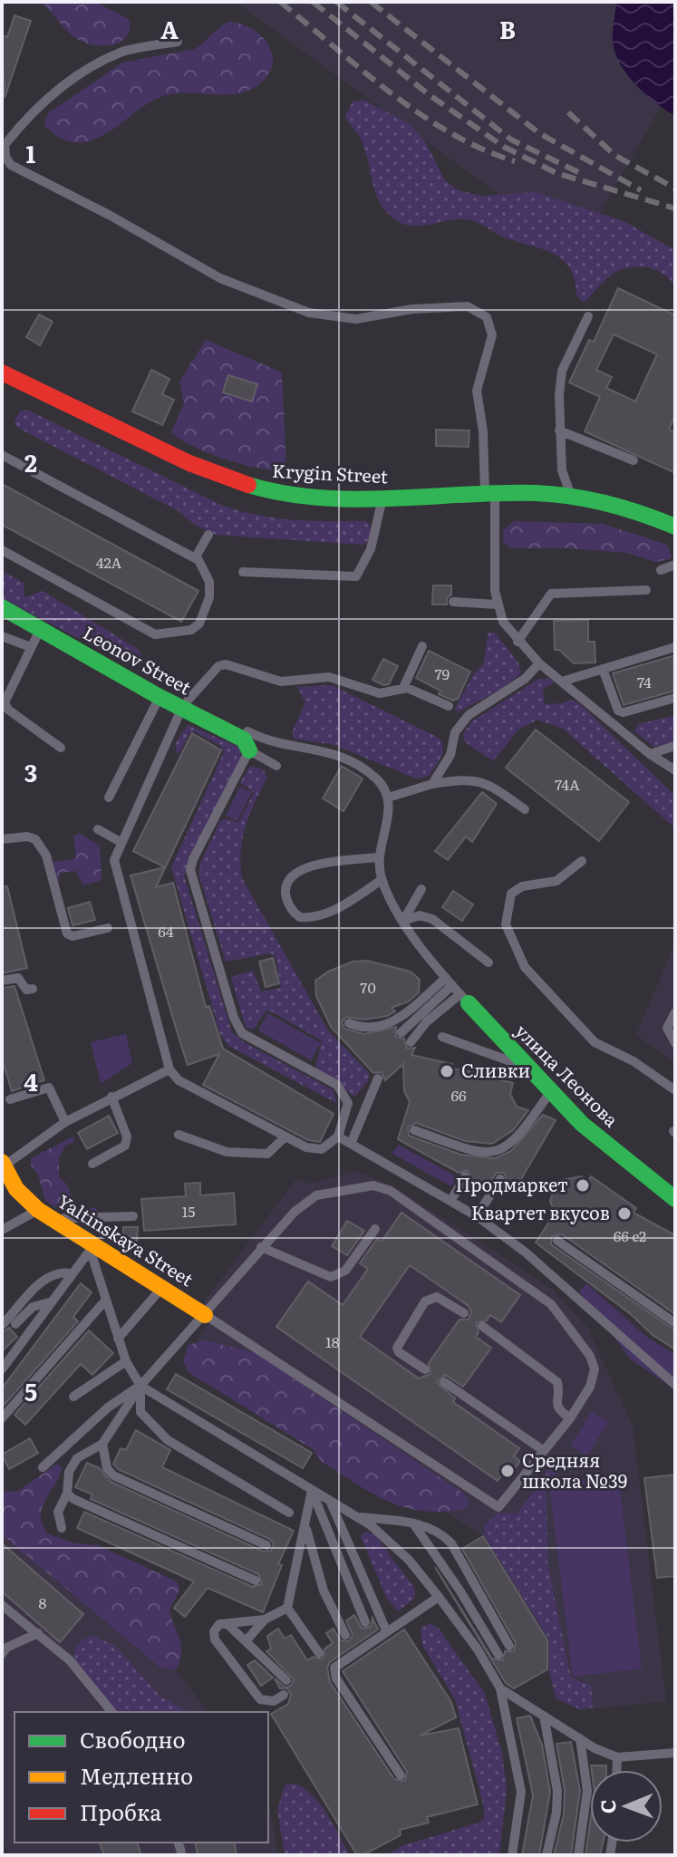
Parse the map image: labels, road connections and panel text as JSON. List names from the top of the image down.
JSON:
{
  "streets": {
    "street": [
      "Krygin Street",
      "Leonov Street",
      "улица Леонова",
      "Yaltinskaya Street"
    ]
  },
  "places": [
    "Сливки",
    "Продмаркет",
    "Квартет вкусов",
    "Средняя школа №39"
  ],
  "house_numbers": [
    "42А",
    "79",
    "74",
    "74А",
    "64",
    "70",
    "66",
    "15",
    "66 с2",
    "18",
    "8"
  ],
  "legend": ["Свободно", "Медленно", "Пробка"],
  "north": "left",
  "grid": {
    "columns": ["A", "B"],
    "rows": [
      "1",
      "2",
      "3",
      "4",
      "5"
    ]
  }
}
